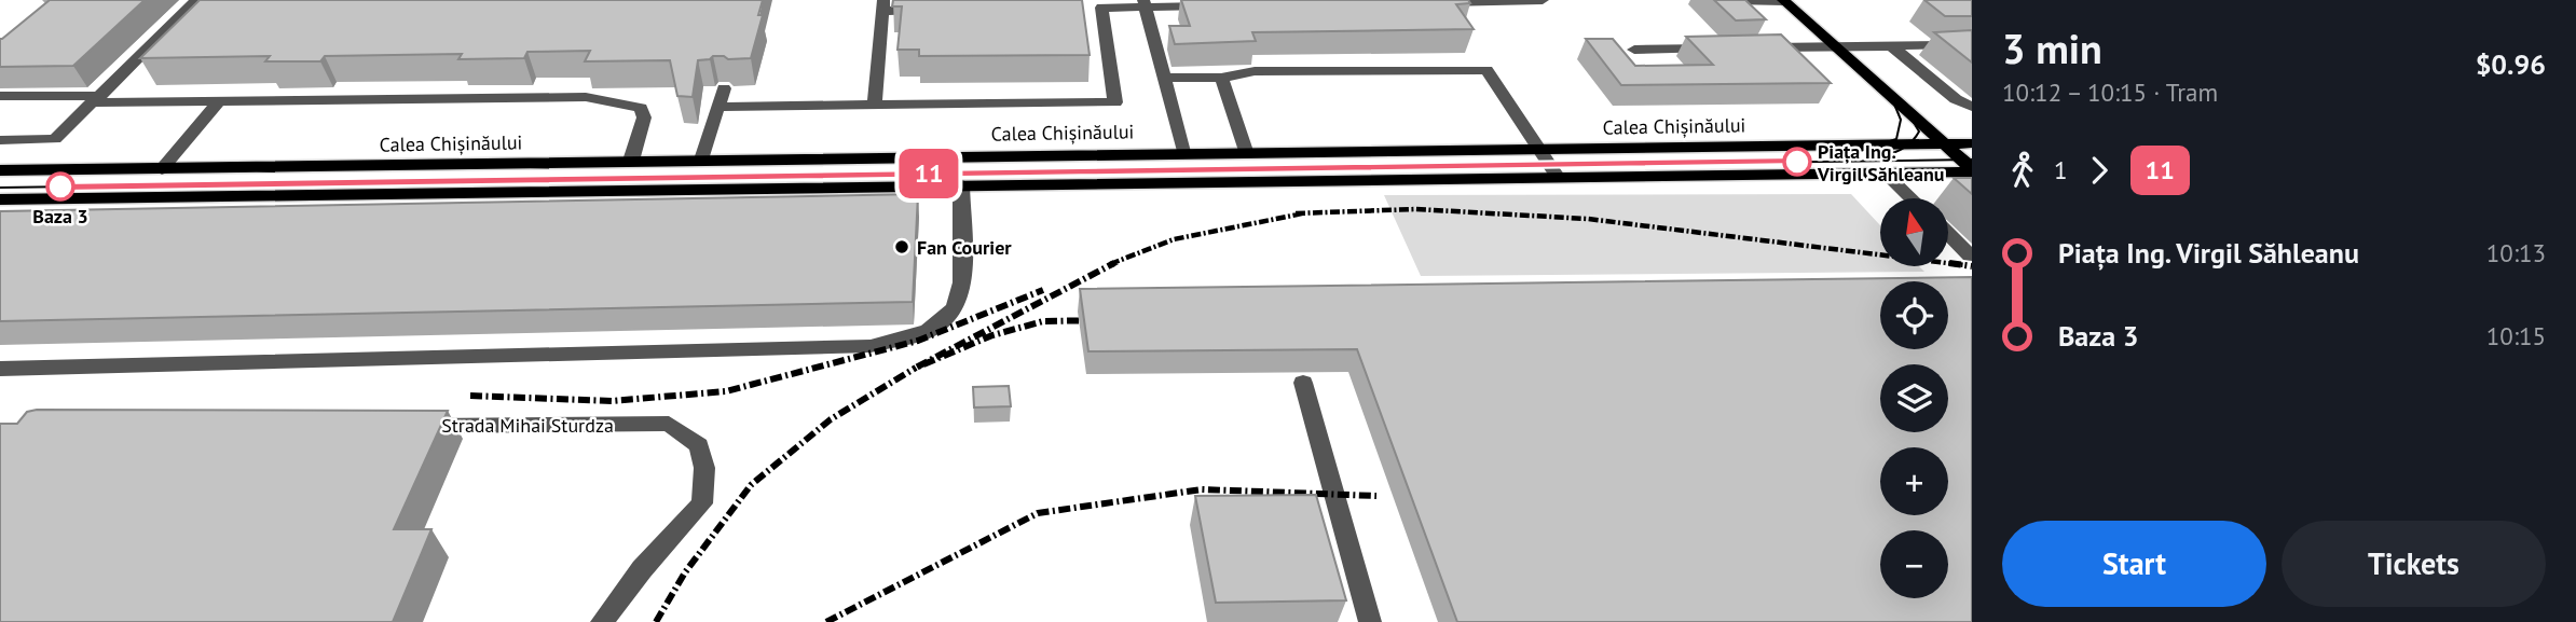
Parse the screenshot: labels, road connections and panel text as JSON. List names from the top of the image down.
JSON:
{
  "streets": {
    "main road": ["Calea Chișinăului"],
    "lane": ["Strada Mihai Sturdza"]
  },
  "places": ["Piața Ing. Virgil Săhleanu", "Baza 3", "Fan Courier"],
  "lines": ["tram line 11"],
  "north": "top",
  "page": {
    "on_map": "11",
    "heading": ["3 min", "10:12 – 10:15 · Tram", "$0.96"],
    "legs": ["1", "11"],
    "map_buttons": ["+", "−"],
    "list": [
      {
        "name": "Piața Ing. Virgil Săhleanu",
        "value": "10:13"
      },
      {
        "name": "Baza 3",
        "value": "10:15"
      }
    ],
    "buttons": ["Start", "Tickets"]
  }
}
